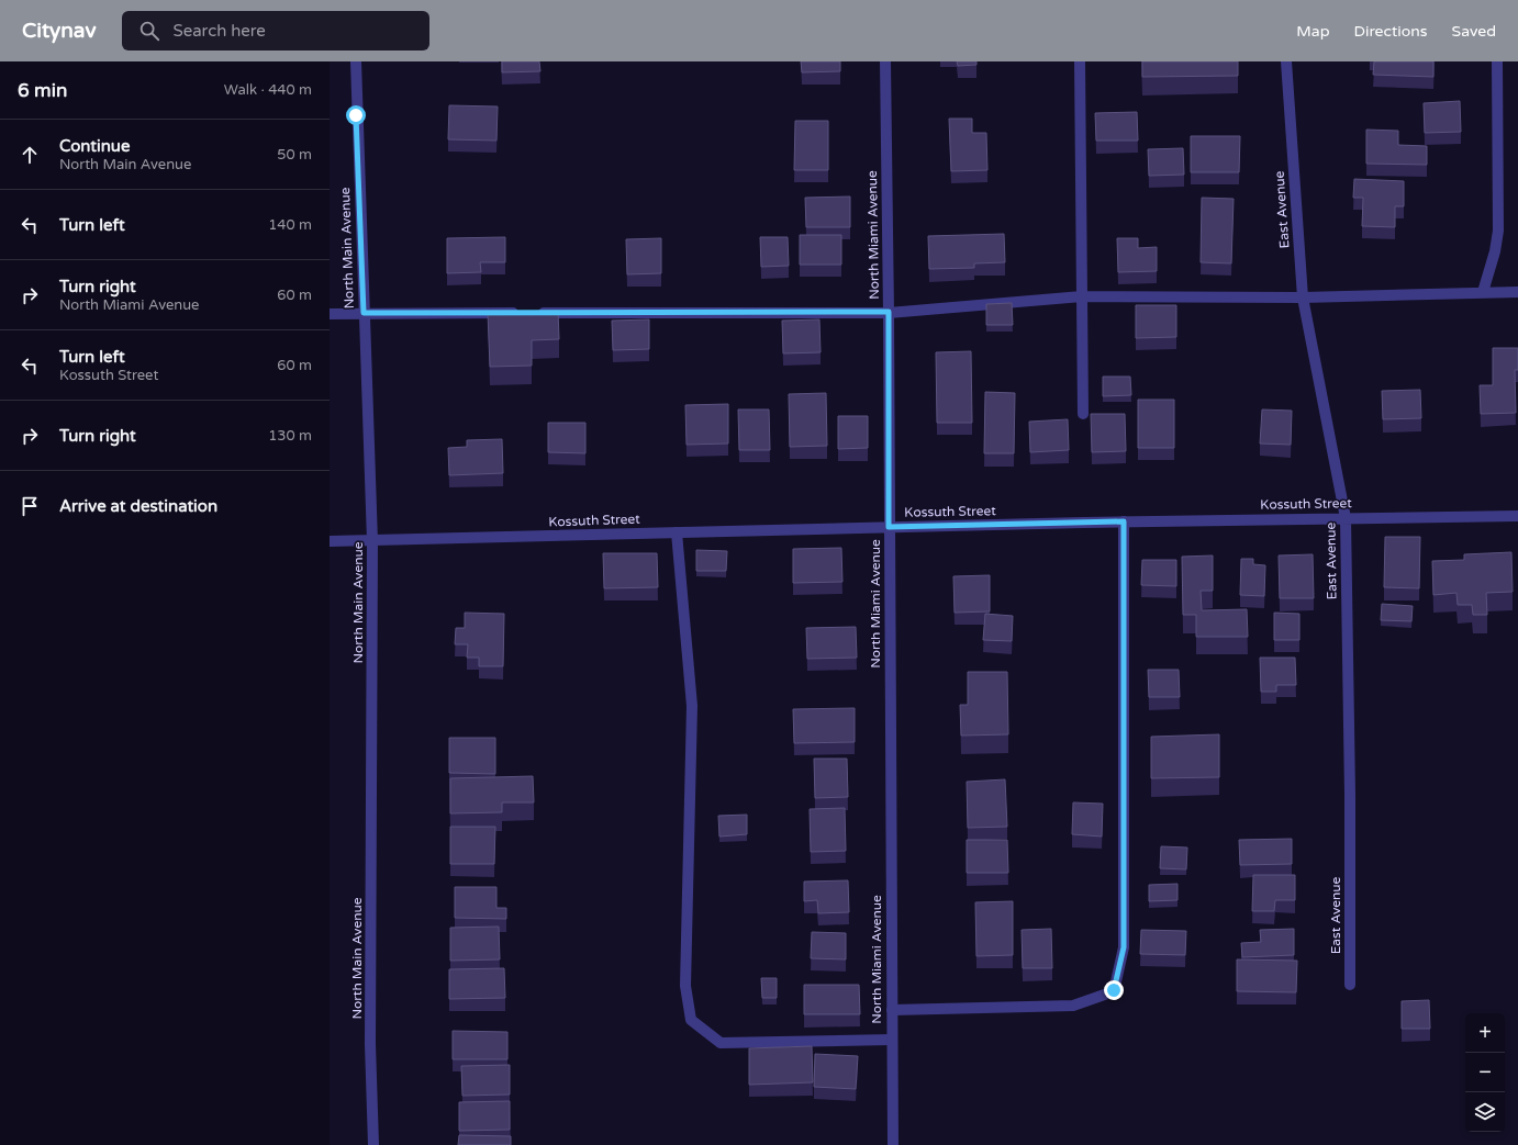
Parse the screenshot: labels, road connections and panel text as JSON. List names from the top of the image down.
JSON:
{
  "streets": {
    "street": [
      "East Avenue",
      "North Miami Avenue",
      "North Main Avenue",
      "Kossuth Street"
    ]
  },
  "crossings": [
    ["East Avenue", "Kossuth Street"],
    ["North Miami Avenue", "Kossuth Street"],
    ["North Main Avenue", "Kossuth Street"]
  ],
  "page": {
    "header": "Citynav",
    "search": "Search here",
    "nav": ["Map", "Directions", "Saved"],
    "heading": ["6 min", "Walk · 440 m"],
    "list": [
      ["Continue", "North Main Avenue", "50 m"],
      ["Turn left", "140 m"],
      ["Turn right", "North Miami Avenue", "60 m"],
      ["Turn left", "Kossuth Street", "60 m"],
      ["Turn right", "130 m"],
      "Arrive at destination"
    ],
    "map_buttons": ["+", "−"]
  }
}
